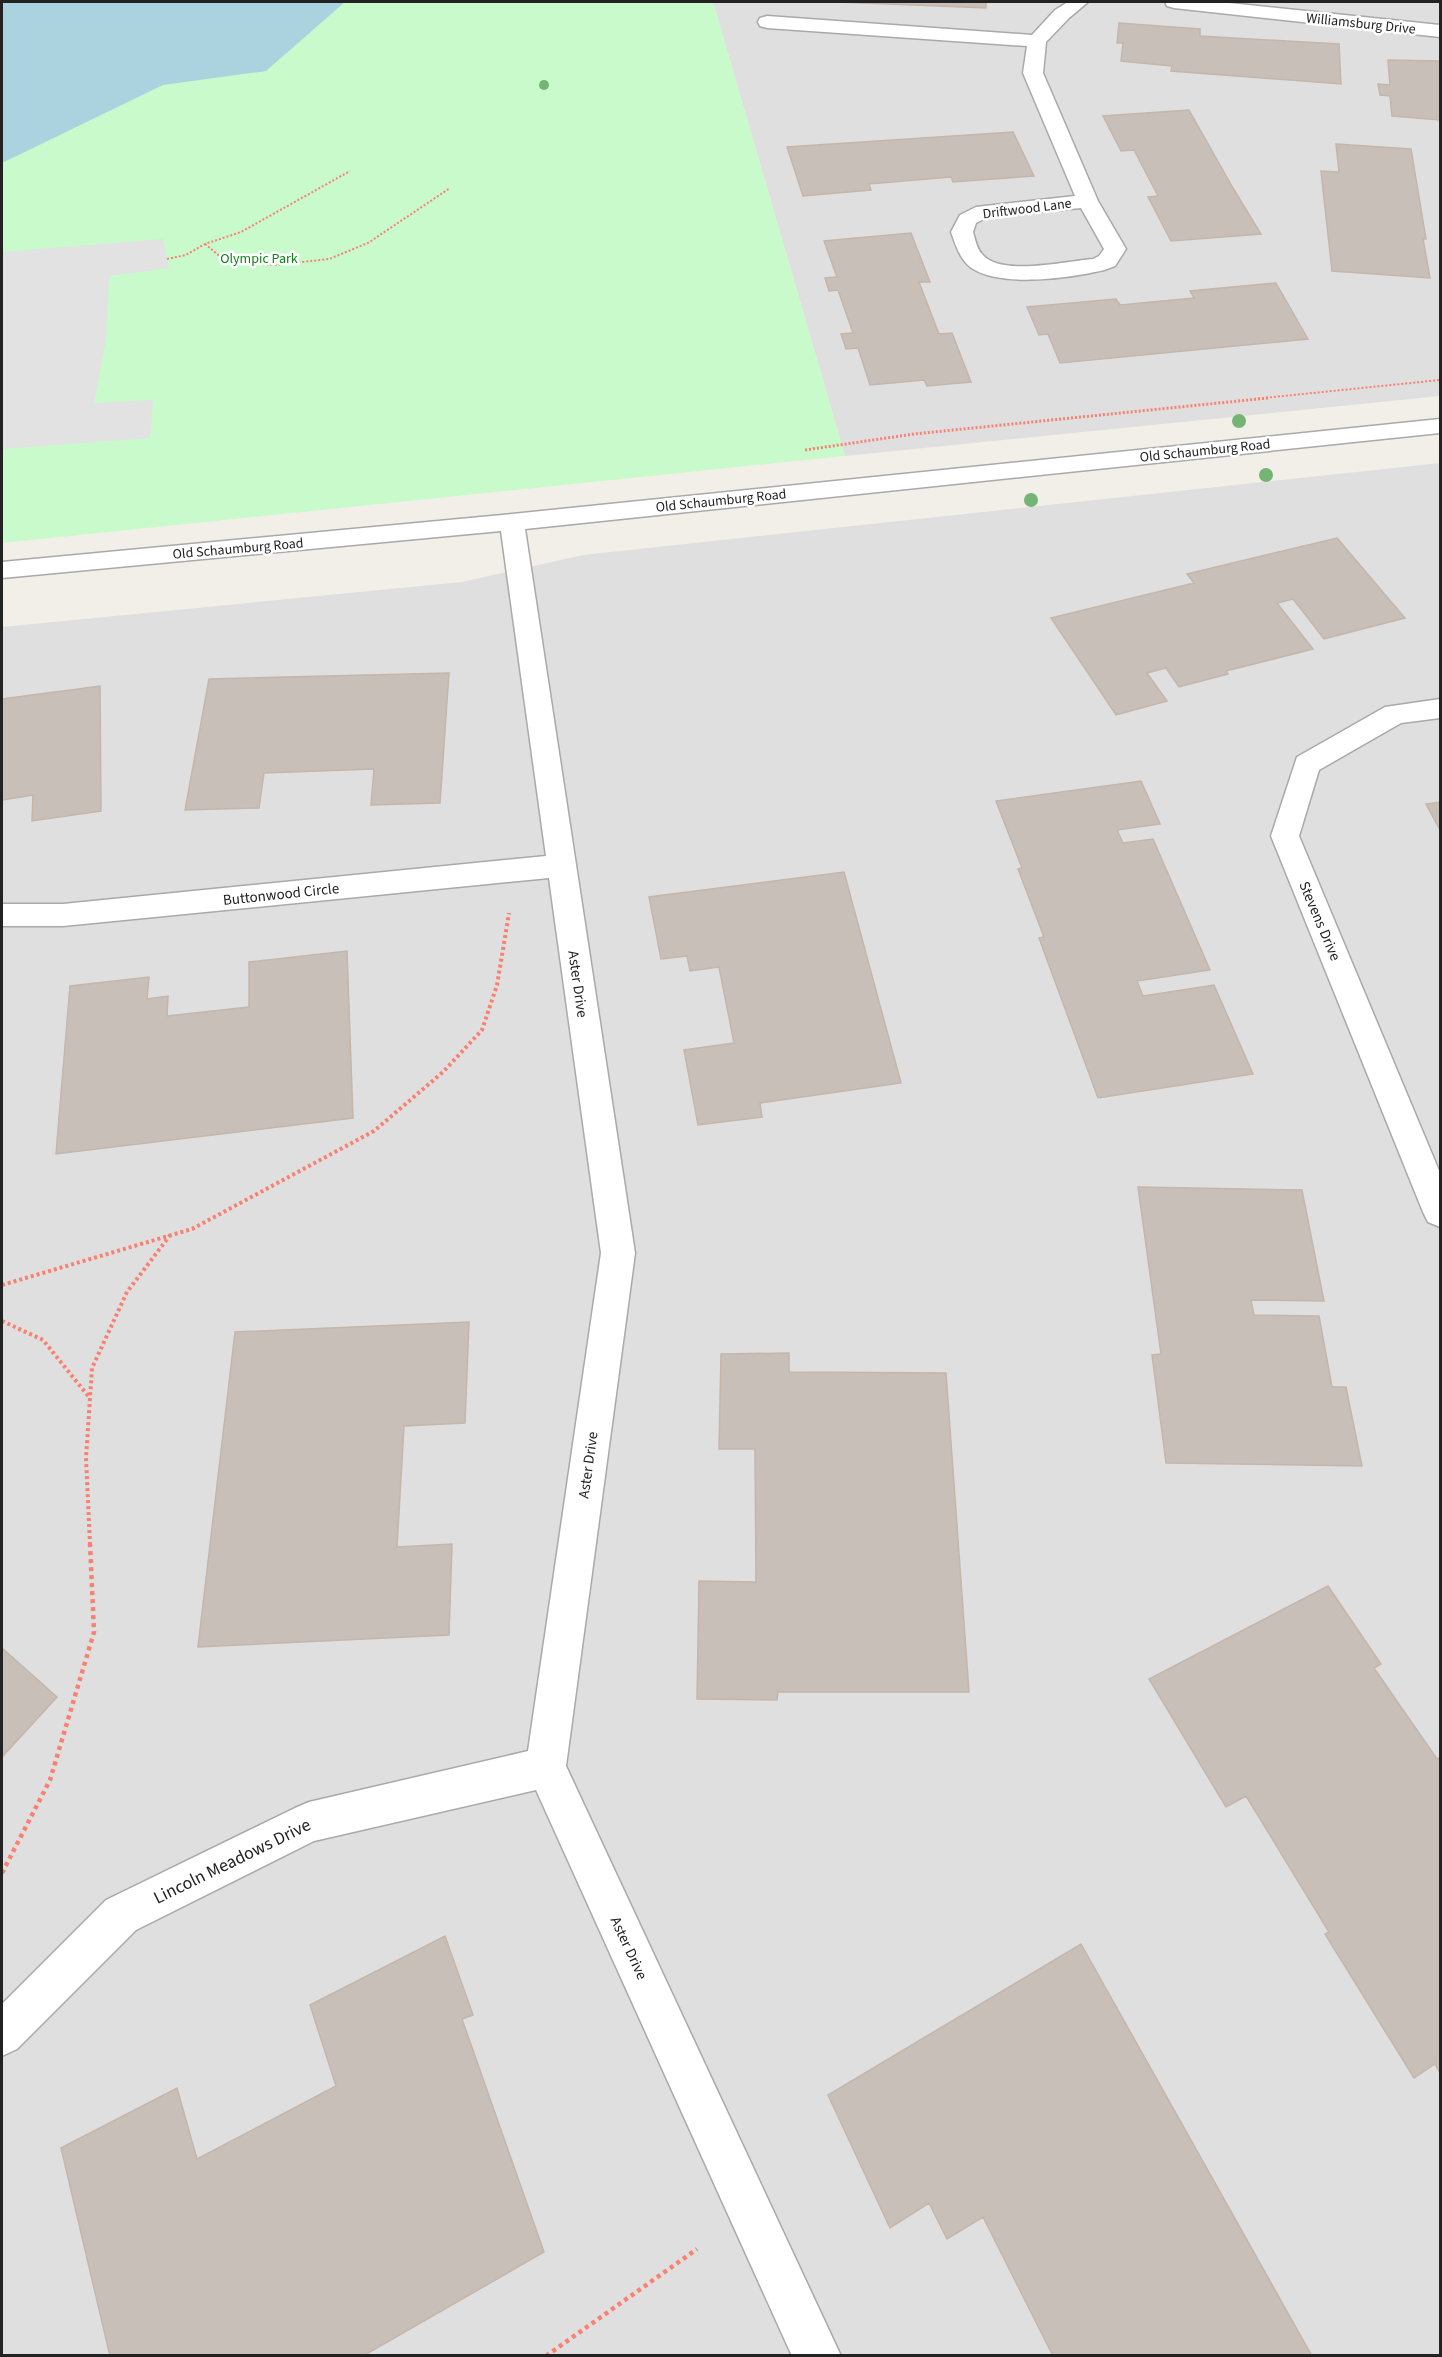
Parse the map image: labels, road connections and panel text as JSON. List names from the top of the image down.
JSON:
{
  "streets": {
    "street": [
      "Williamsburg Drive",
      "Driftwood Lane",
      "Old Schaumburg Road",
      "Buttonwood Circle",
      "Stevens Drive",
      "Aster Drive",
      "Lincoln Meadows Drive"
    ]
  },
  "crossings": [
    ["Old Schaumburg Road", "Aster Drive"],
    ["Buttonwood Circle", "Aster Drive"],
    ["Aster Drive", "Lincoln Meadows Drive"]
  ],
  "parks": ["Olympic Park"]
}
